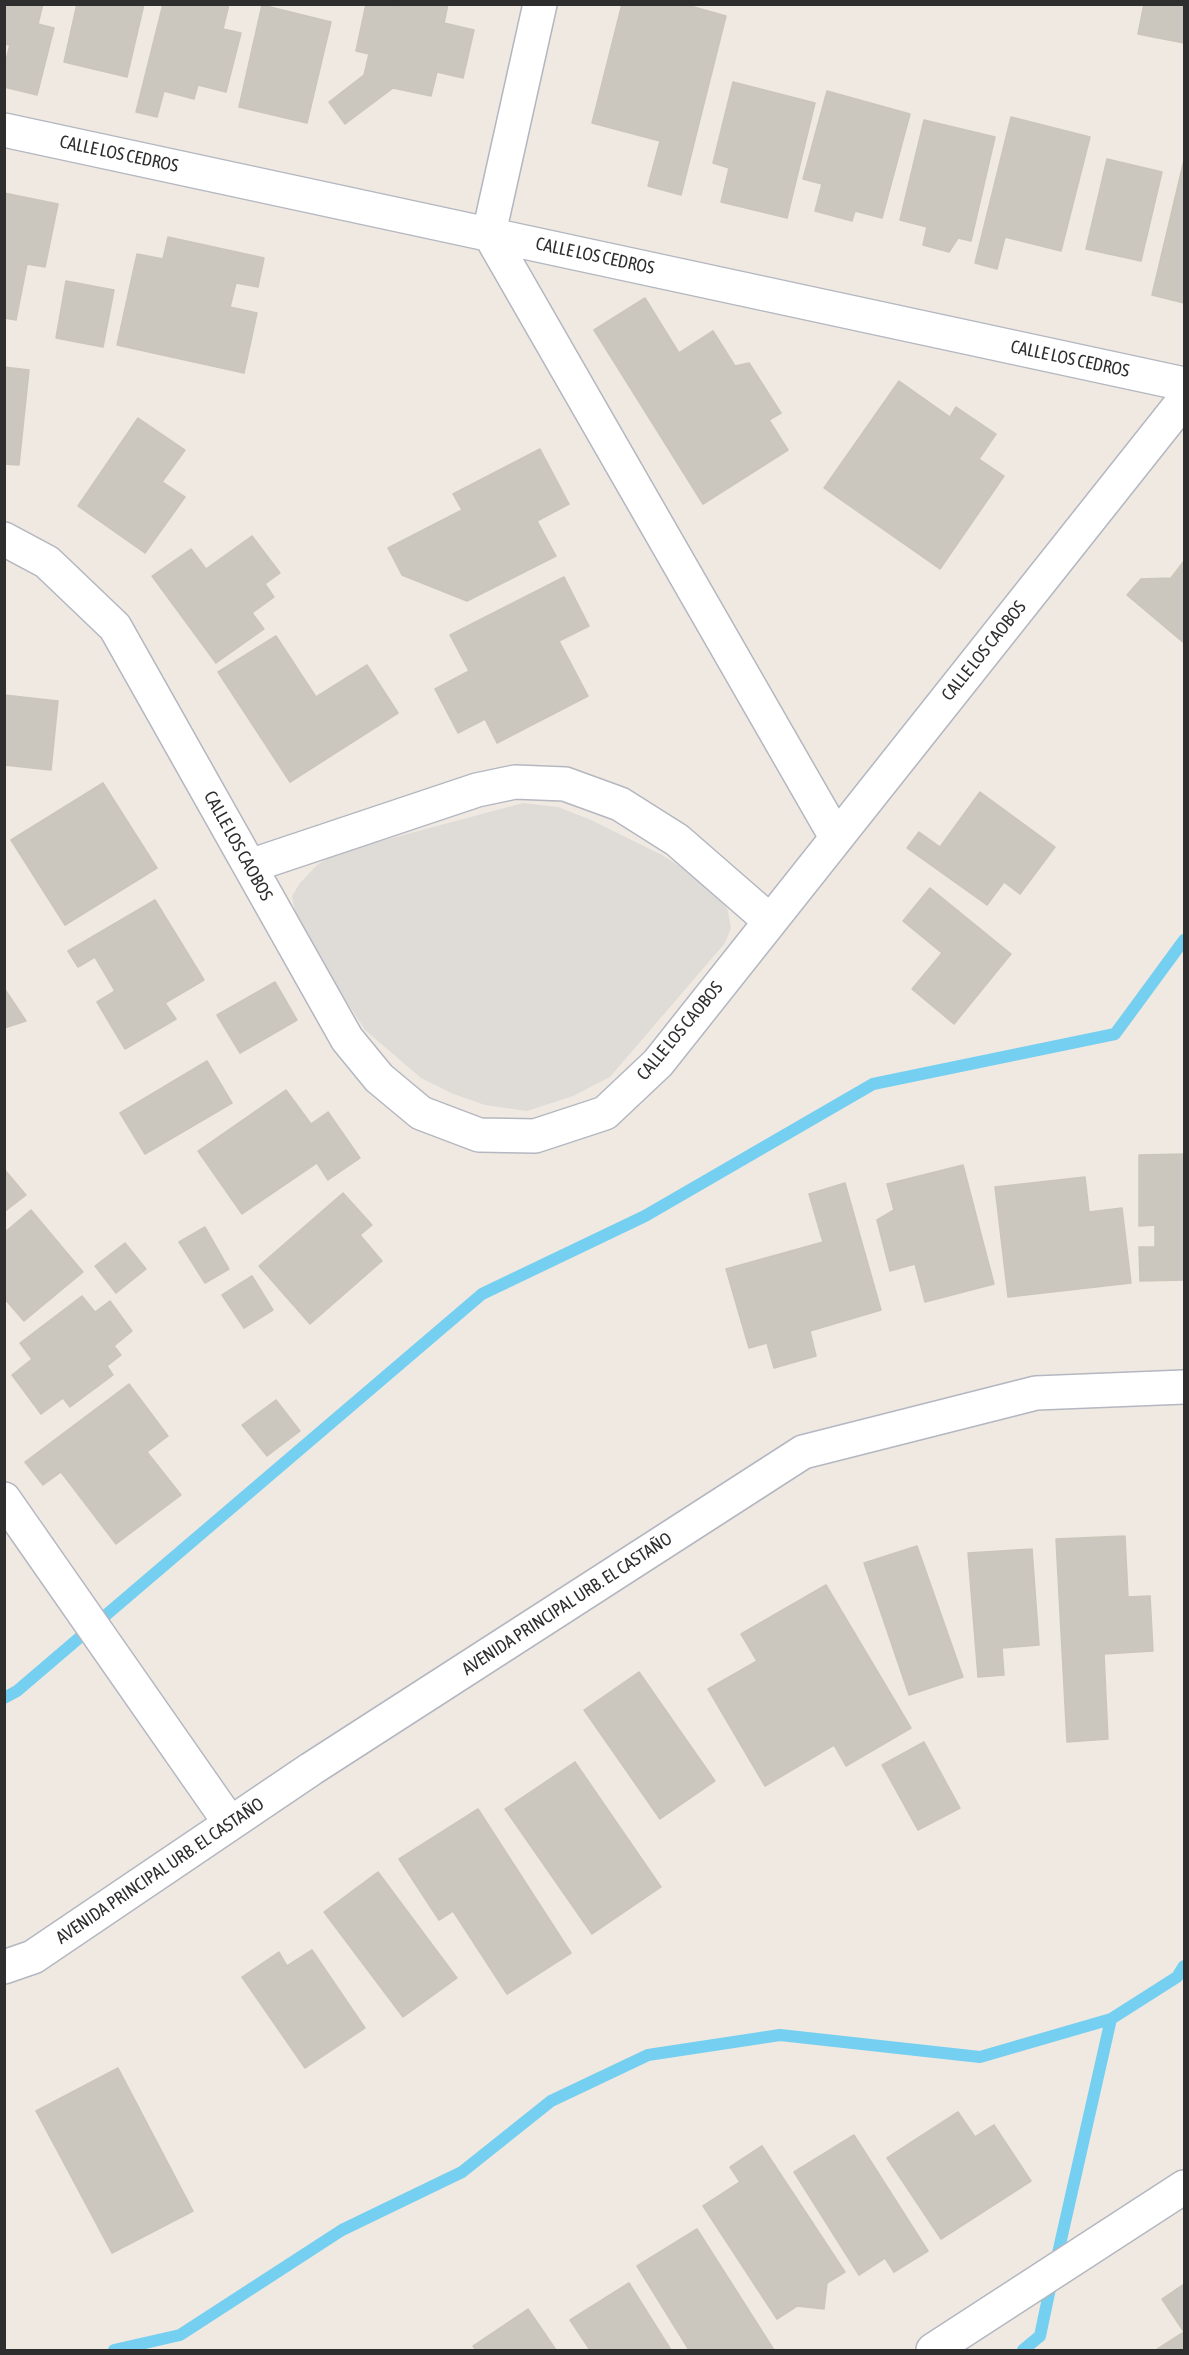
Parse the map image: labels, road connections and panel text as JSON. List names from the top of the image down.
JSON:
{
  "streets": {
    "street": ["CALLE LOS CEDROS", "CALLE LOS CAOBOS", "AVENIDA PRINCIPAL URB. EL CASTAÑO"]
  }
}
